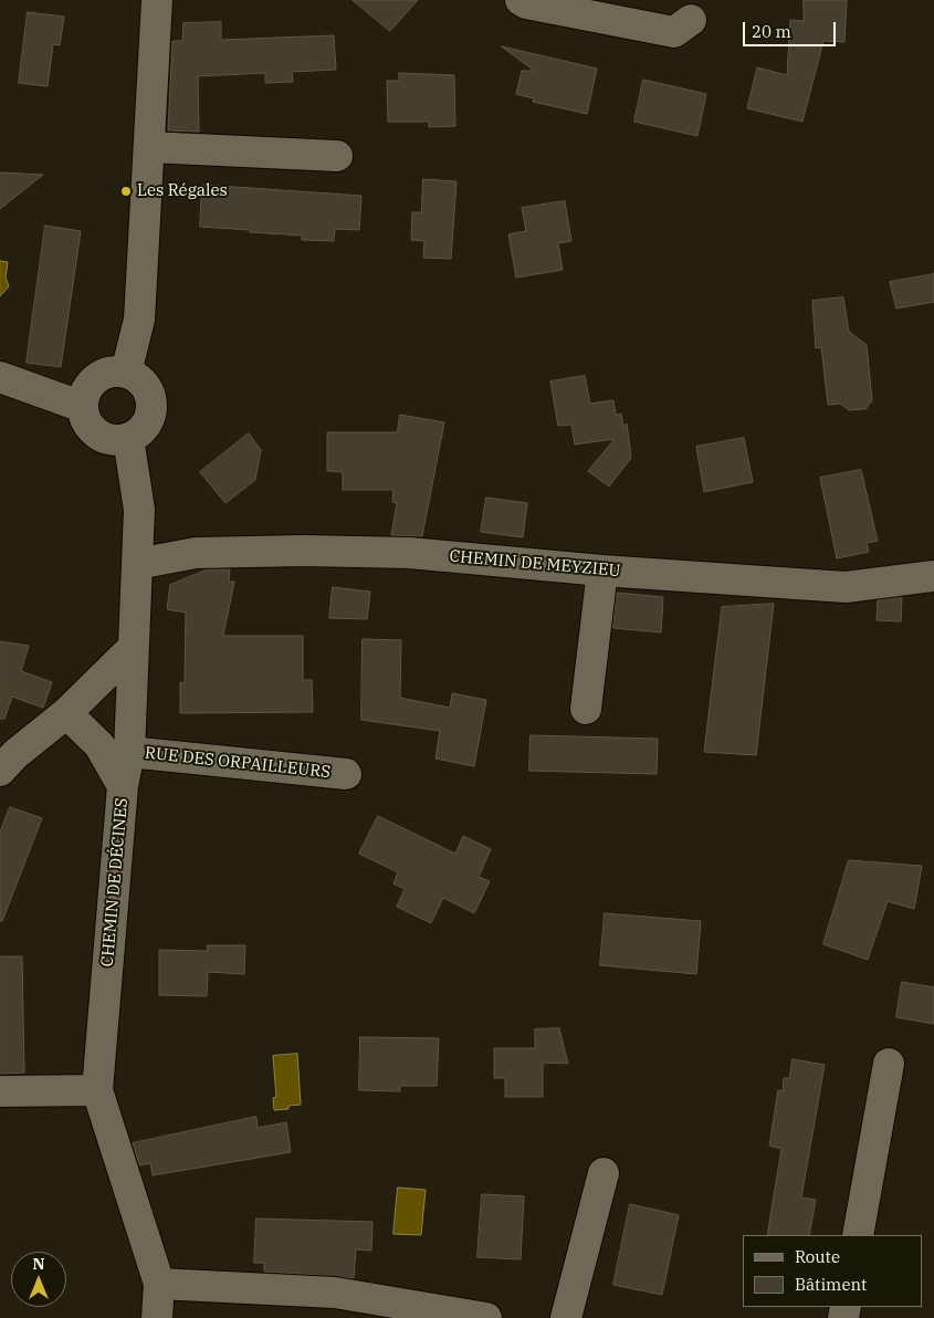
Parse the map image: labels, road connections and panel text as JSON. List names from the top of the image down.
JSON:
{
  "streets": {
    "street": ["CHEMIN DE MEYZIEU", "RUE DES ORPAILLEURS", "CHEMIN DE DÉCINES"]
  },
  "crossings": [
    ["CHEMIN DE MEYZIEU", "CHEMIN DE DÉCINES"],
    ["RUE DES ORPAILLEURS", "CHEMIN DE DÉCINES"]
  ],
  "places": ["Les Régales"],
  "legend": ["Route", "Bâtiment"],
  "scale_bar": "20 m",
  "north": "top"
}
